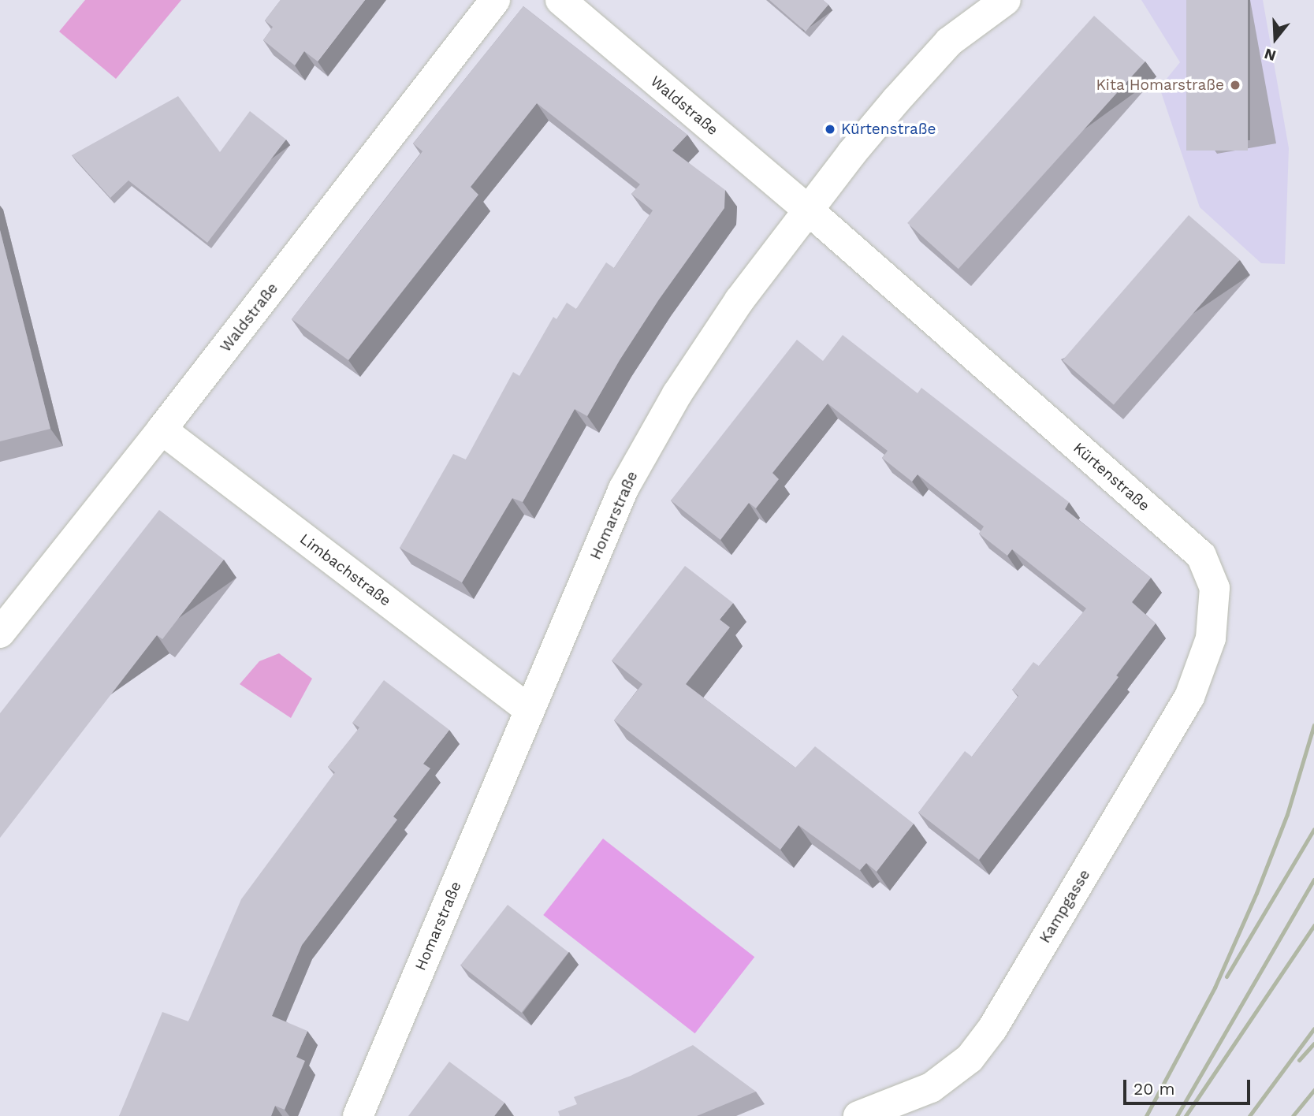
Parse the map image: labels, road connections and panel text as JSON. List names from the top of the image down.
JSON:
{
  "streets": {
    "street": [
      "Waldstraße",
      "Kürtenstraße",
      "Homarstraße",
      "Limbachstraße",
      "Kampgasse"
    ]
  },
  "crossings": [
    ["Waldstraße", "Kürtenstraße"],
    ["Waldstraße", "Homarstraße"],
    ["Waldstraße", "Limbachstraße"],
    ["Kürtenstraße", "Homarstraße"],
    ["Kürtenstraße", "Kampgasse"],
    ["Homarstraße", "Limbachstraße"]
  ],
  "places": ["Kita Homarstraße", "Kürtenstraße"],
  "scale_bar": "20 m",
  "north": "bottom"
}
